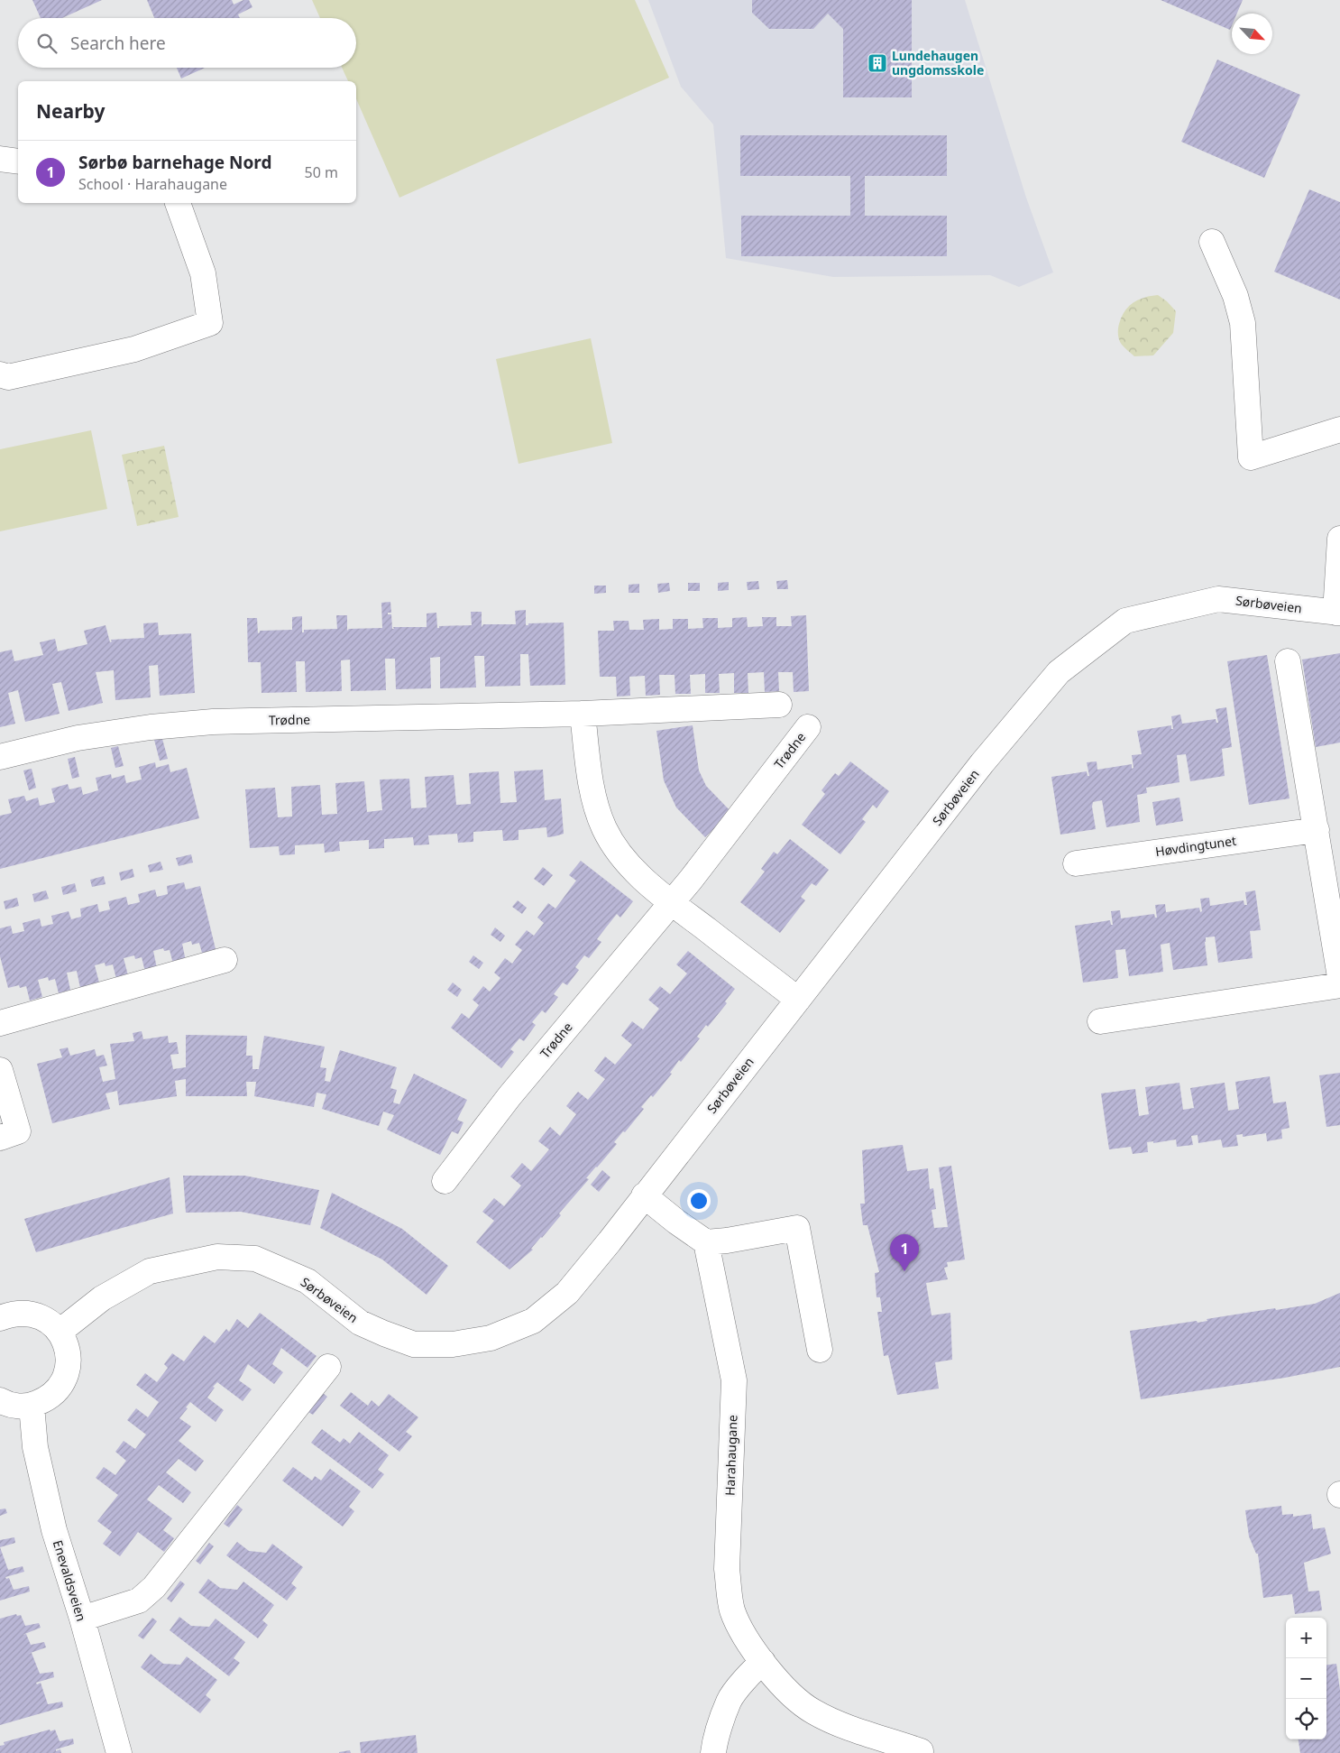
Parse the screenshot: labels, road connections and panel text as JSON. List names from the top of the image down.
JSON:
{
  "streets": {
    "street": [
      "Sørbøveien",
      "Trødne",
      "Høvdingtunet",
      "Harahaugane",
      "Enevaldsveien"
    ]
  },
  "places": {
    "building": ["Lundehaugen ungdomsskole"]
  },
  "north": "bottom right",
  "page": {
    "search": "Search here",
    "heading": "Nearby",
    "list": [
      {
        "mark": "1",
        "name": "Sørbø barnehage Nord",
        "note": "School · Harahaugane",
        "value": "50 m"
      }
    ],
    "pins": "1",
    "map_buttons": ["+", "−"]
  }
}
